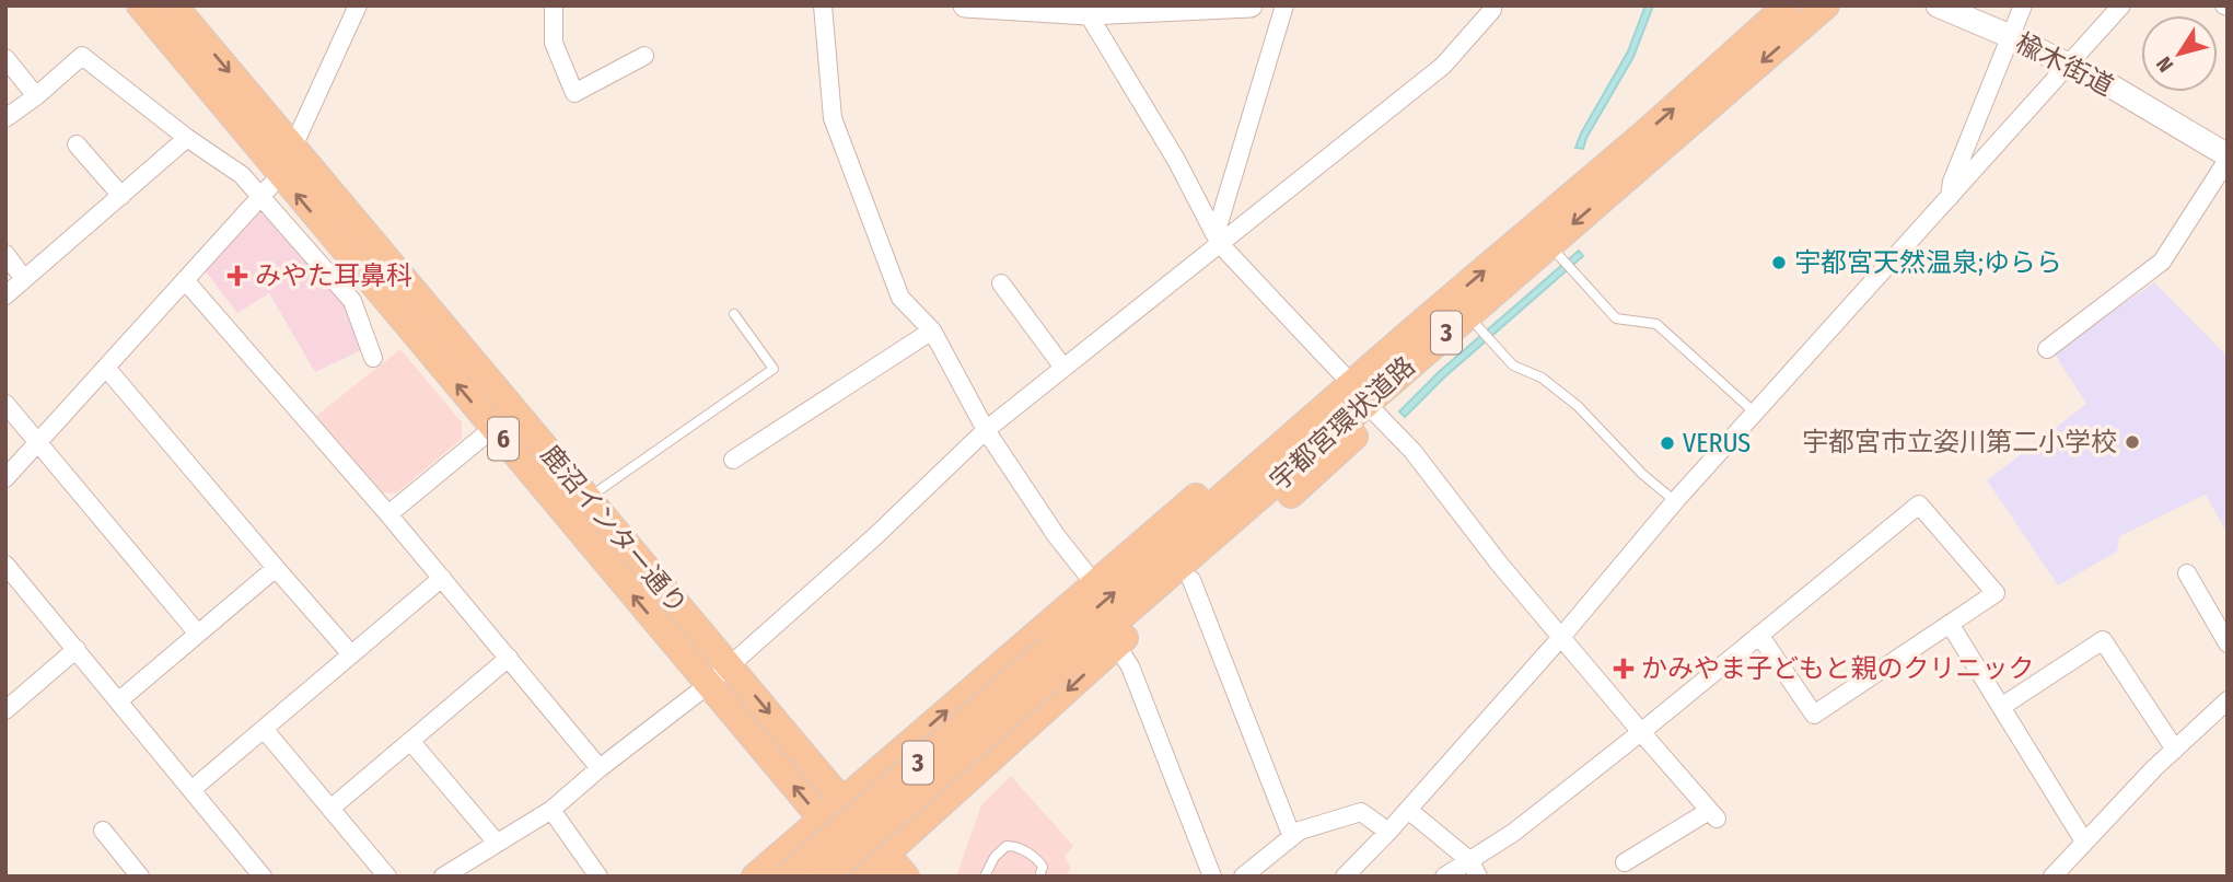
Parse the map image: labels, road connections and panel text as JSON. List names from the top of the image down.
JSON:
{
  "streets": {
    "main road": [
      "3",
      "宇都宮環状道路",
      "6",
      "鹿沼インター通り"
    ],
    "street": ["楡木街道"]
  },
  "crossings": [
    ["3", "宇都宮環状道路"],
    ["3", "鹿沼インター通り"]
  ],
  "places": {
    "other": ["宇都宮天然温泉;ゆらら", "宇都宮市立姿川第二小学校", "VERUS"],
    "health": ["みやた耳鼻科", "かみやま子どもと親のクリニック"]
  },
  "north": "bottom left"
}
